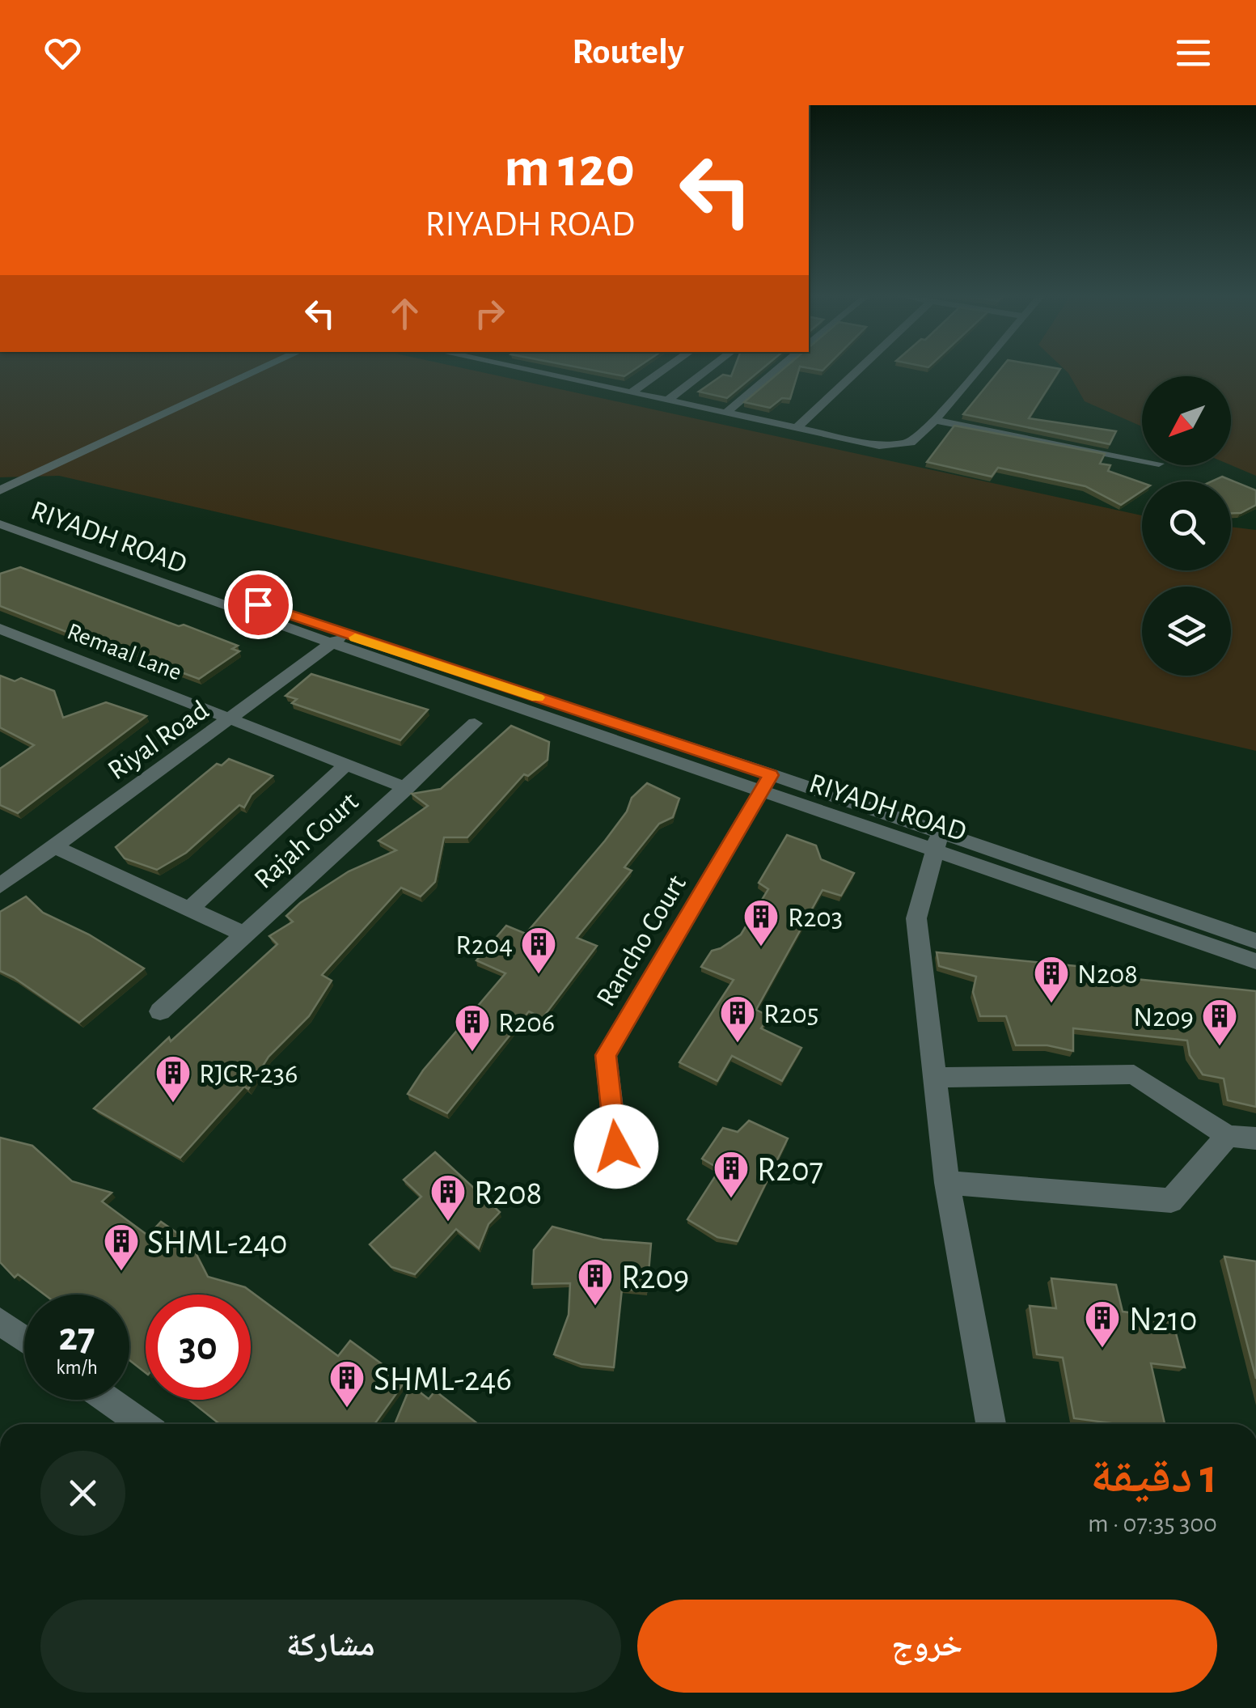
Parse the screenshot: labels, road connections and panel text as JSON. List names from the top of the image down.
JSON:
{
  "streets": {
    "street": [
      "RIYADH ROAD",
      "Remaal Lane",
      "Riyal Road",
      "Rajah Court",
      "Rancho Court"
    ]
  },
  "crossings": [
    ["RIYADH ROAD", "Riyal Road"],
    ["RIYADH ROAD", "Rancho Court"],
    ["Remaal Lane", "Riyal Road"],
    ["Remaal Lane", "Rajah Court"],
    ["Riyal Road", "Rajah Court"]
  ],
  "places": {
    "building": [
      "R203",
      "R204",
      "N208",
      "R205",
      "N209",
      "R206",
      "RJCR-236",
      "R207",
      "R208",
      "SHML-240",
      "R209",
      "N210",
      "SHML-246"
    ]
  },
  "north": "bottom left",
  "page": {
    "header": "Routely",
    "turn": ["120 m", "RIYADH ROAD"],
    "speed": "27 km/h",
    "limit": "30",
    "heading": ["1 دقيقة", "300 m · 07:35"],
    "buttons": ["خروج", "مشاركة"]
  }
}
